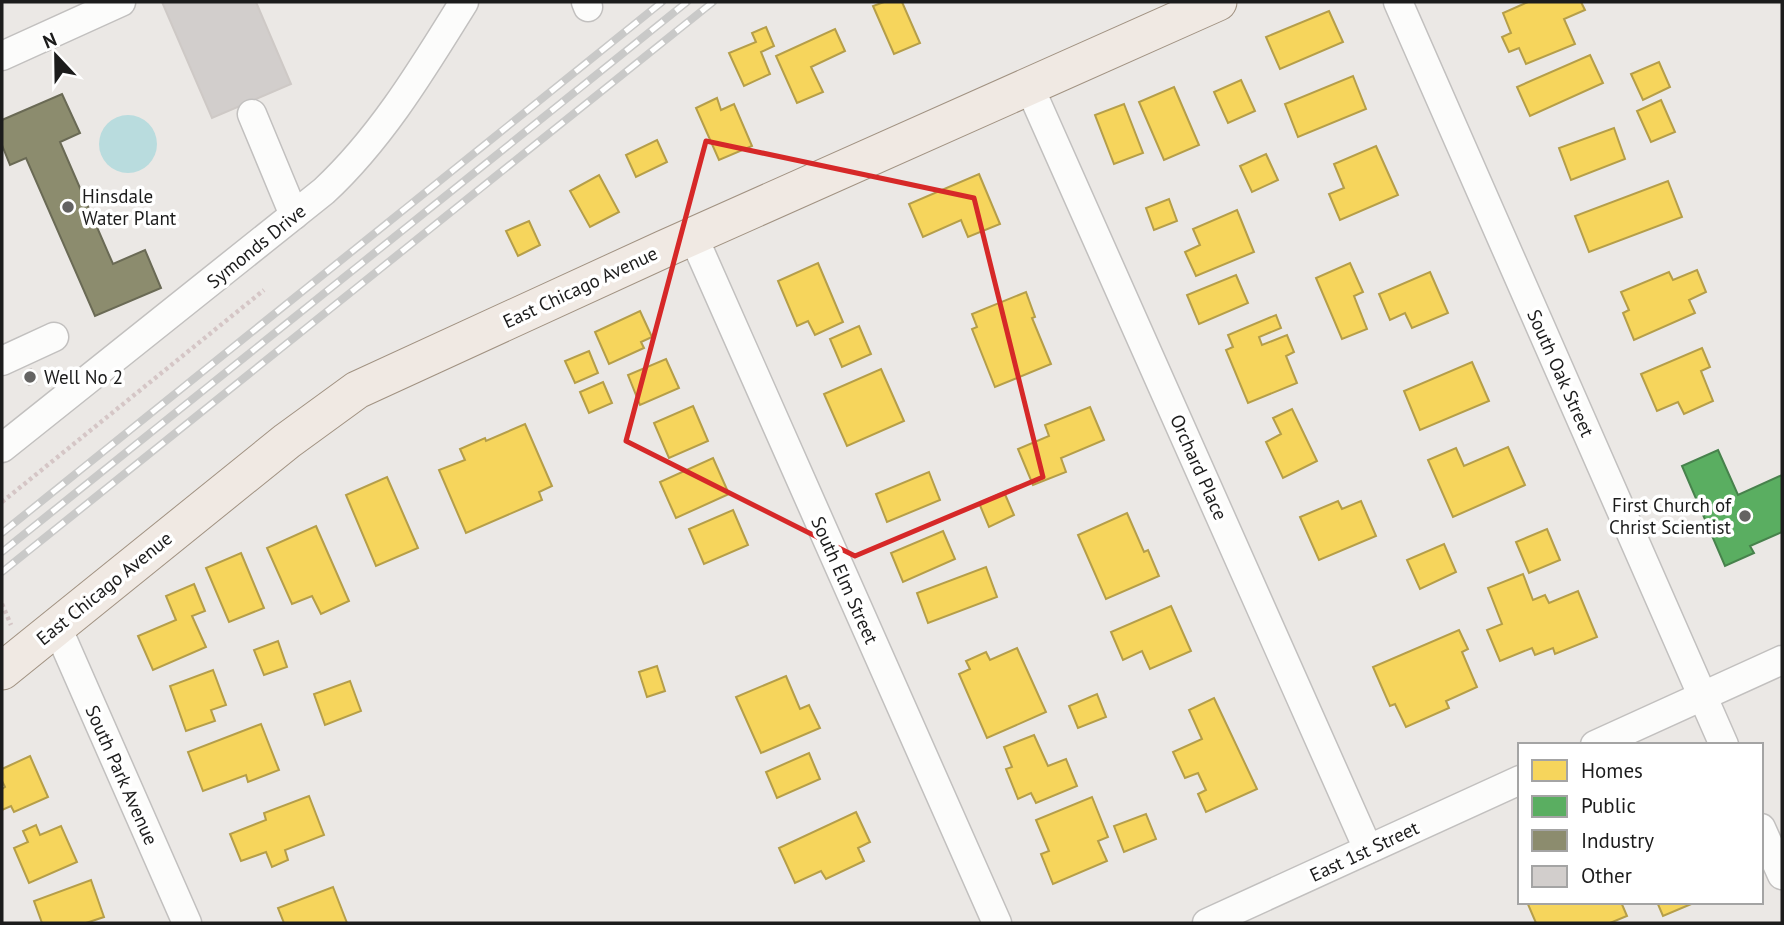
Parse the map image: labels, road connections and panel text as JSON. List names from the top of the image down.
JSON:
{
  "streets": {
    "main road": ["East Chicago Avenue"],
    "street": [
      "Symonds Drive",
      "South Oak Street",
      "Orchard Place",
      "South Elm Street",
      "South Park Avenue",
      "East 1st Street"
    ]
  },
  "crossings": [
    ["East Chicago Avenue", "Orchard Place"],
    ["East Chicago Avenue", "South Elm Street"],
    ["East Chicago Avenue", "South Park Avenue"],
    ["Orchard Place", "East 1st Street"]
  ],
  "places": ["Hinsdale Water Plant", "Well No 2", "First Church of Christ Scientist"],
  "legend": [
    "Homes",
    "Public",
    "Industry",
    "Other"
  ],
  "north": "top"
}
